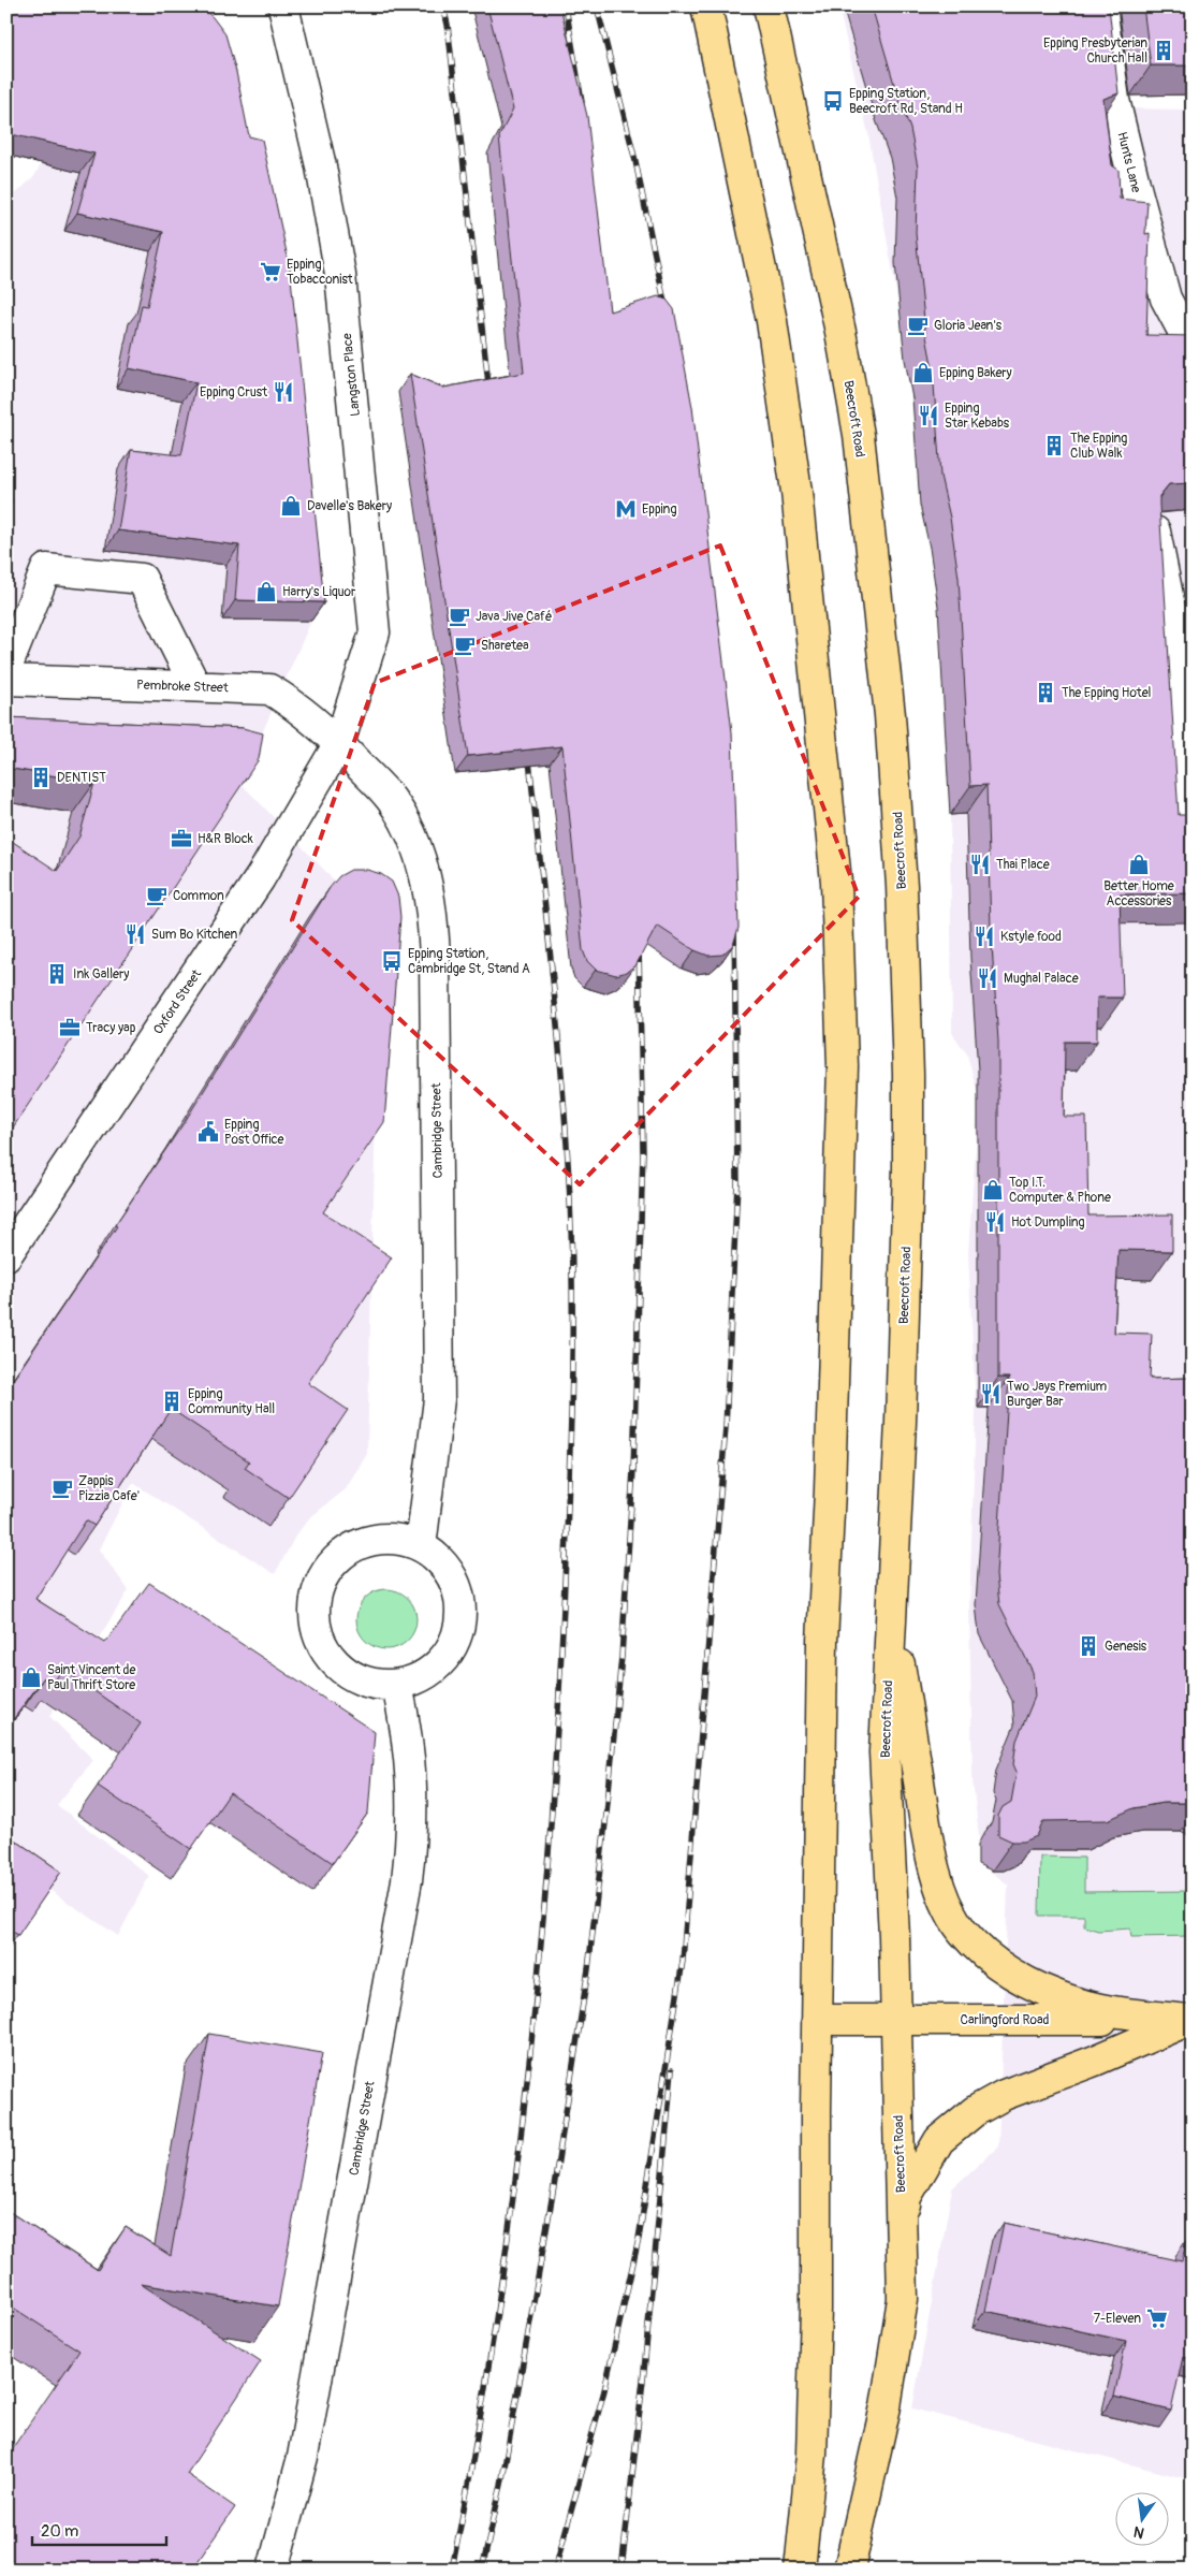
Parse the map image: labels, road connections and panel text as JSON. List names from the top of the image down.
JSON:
{
  "streets": {
    "main road": ["Beecroft Road", "Carlingford Road"],
    "street": [
      "Hunts Lane",
      "Langston Place",
      "Pembroke Street",
      "Oxford Street",
      "Cambridge Street"
    ]
  },
  "crossings": [
    ["Langston Place", "Pembroke Street"],
    ["Langston Place", "Oxford Street"],
    ["Langston Place", "Cambridge Street"],
    ["Beecroft Road", "Carlingford Road"],
    ["Pembroke Street", "Oxford Street"],
    ["Pembroke Street", "Cambridge Street"],
    ["Oxford Street", "Cambridge Street"]
  ],
  "places": {
    "building": [
      "Epping Presbyterian Church Hall",
      "The Epping Club Walk",
      "The Epping Hotel",
      "DENTIST",
      "Ink Gallery",
      "Epping Community Hall",
      "Genesis"
    ],
    "bus stop": ["Epping Station, Beecroft Rd, Stand H", "Epping Station, Cambridge St, Stand A"],
    "supermarket": ["Epping Tobacconist", "7-Eleven"],
    "cafe": [
      "Gloria Jean's",
      "Java Jive Café",
      "Sharetea",
      "Common",
      "Zappis Pizzia Cafe'"
    ],
    "shop": [
      "Epping Bakery",
      "Davelle's Bakery",
      "Harry's Liquor",
      "Better Home Accessories",
      "Top I.T. Computer & Phone",
      "Saint Vincent de Paul Thrift Store"
    ],
    "restaurant": [
      "Epping Crust",
      "Epping Star Kebabs",
      "Thai Place",
      "Sum Bo Kitchen",
      "Kstyle food",
      "Mughal Palace",
      "Hot Dumpling",
      "Two Jays Premium Burger Bar"
    ],
    "metro station": ["Epping"],
    "office": ["H&R Block", "Tracy yap"],
    "public building": ["Epping Post Office"]
  },
  "scale_bar": "20 m",
  "north": "bottom"
}
